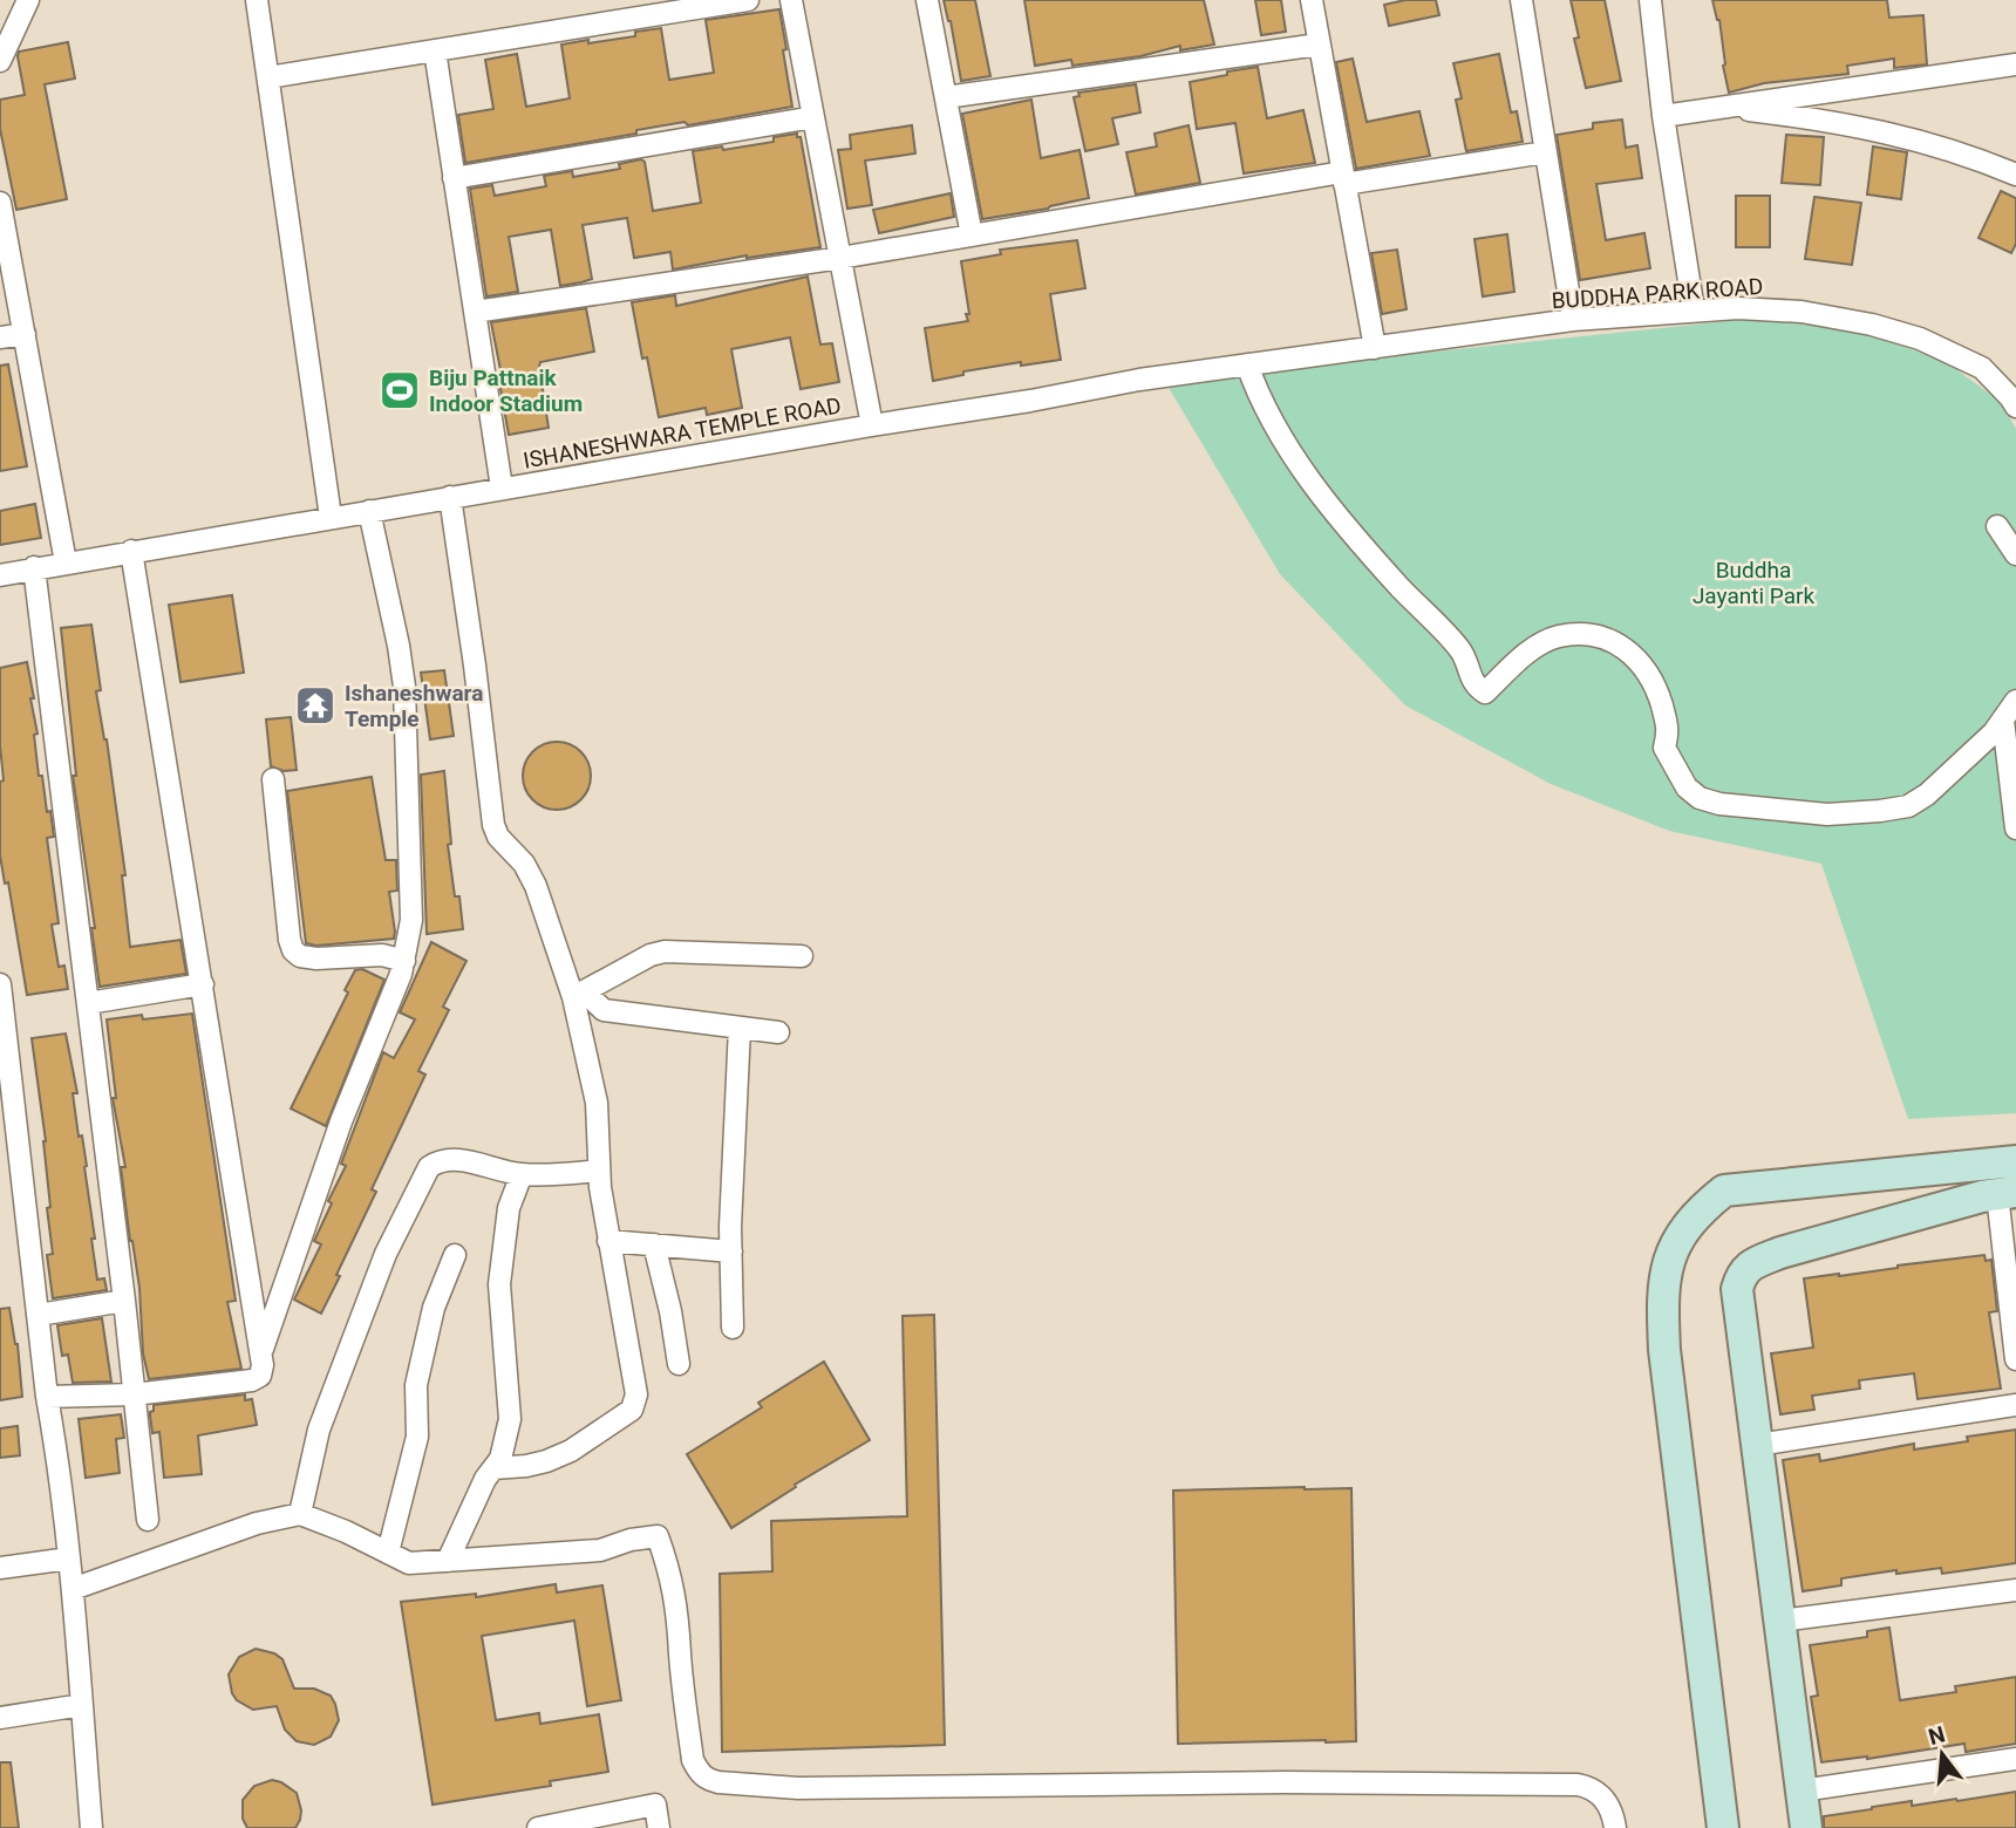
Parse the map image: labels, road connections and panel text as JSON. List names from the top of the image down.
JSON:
{
  "streets": {
    "street": ["BUDDHA PARK ROAD", "ISHANESHWARA TEMPLE ROAD"]
  },
  "crossings": [
    ["BUDDHA PARK ROAD", "ISHANESHWARA TEMPLE ROAD"]
  ],
  "parks": ["Buddha Jayanti Park"],
  "places": {
    "sports": ["Biju Pattnaik Indoor Stadium"],
    "temple": ["Ishaneshwara Temple"]
  },
  "north": "top"
}
